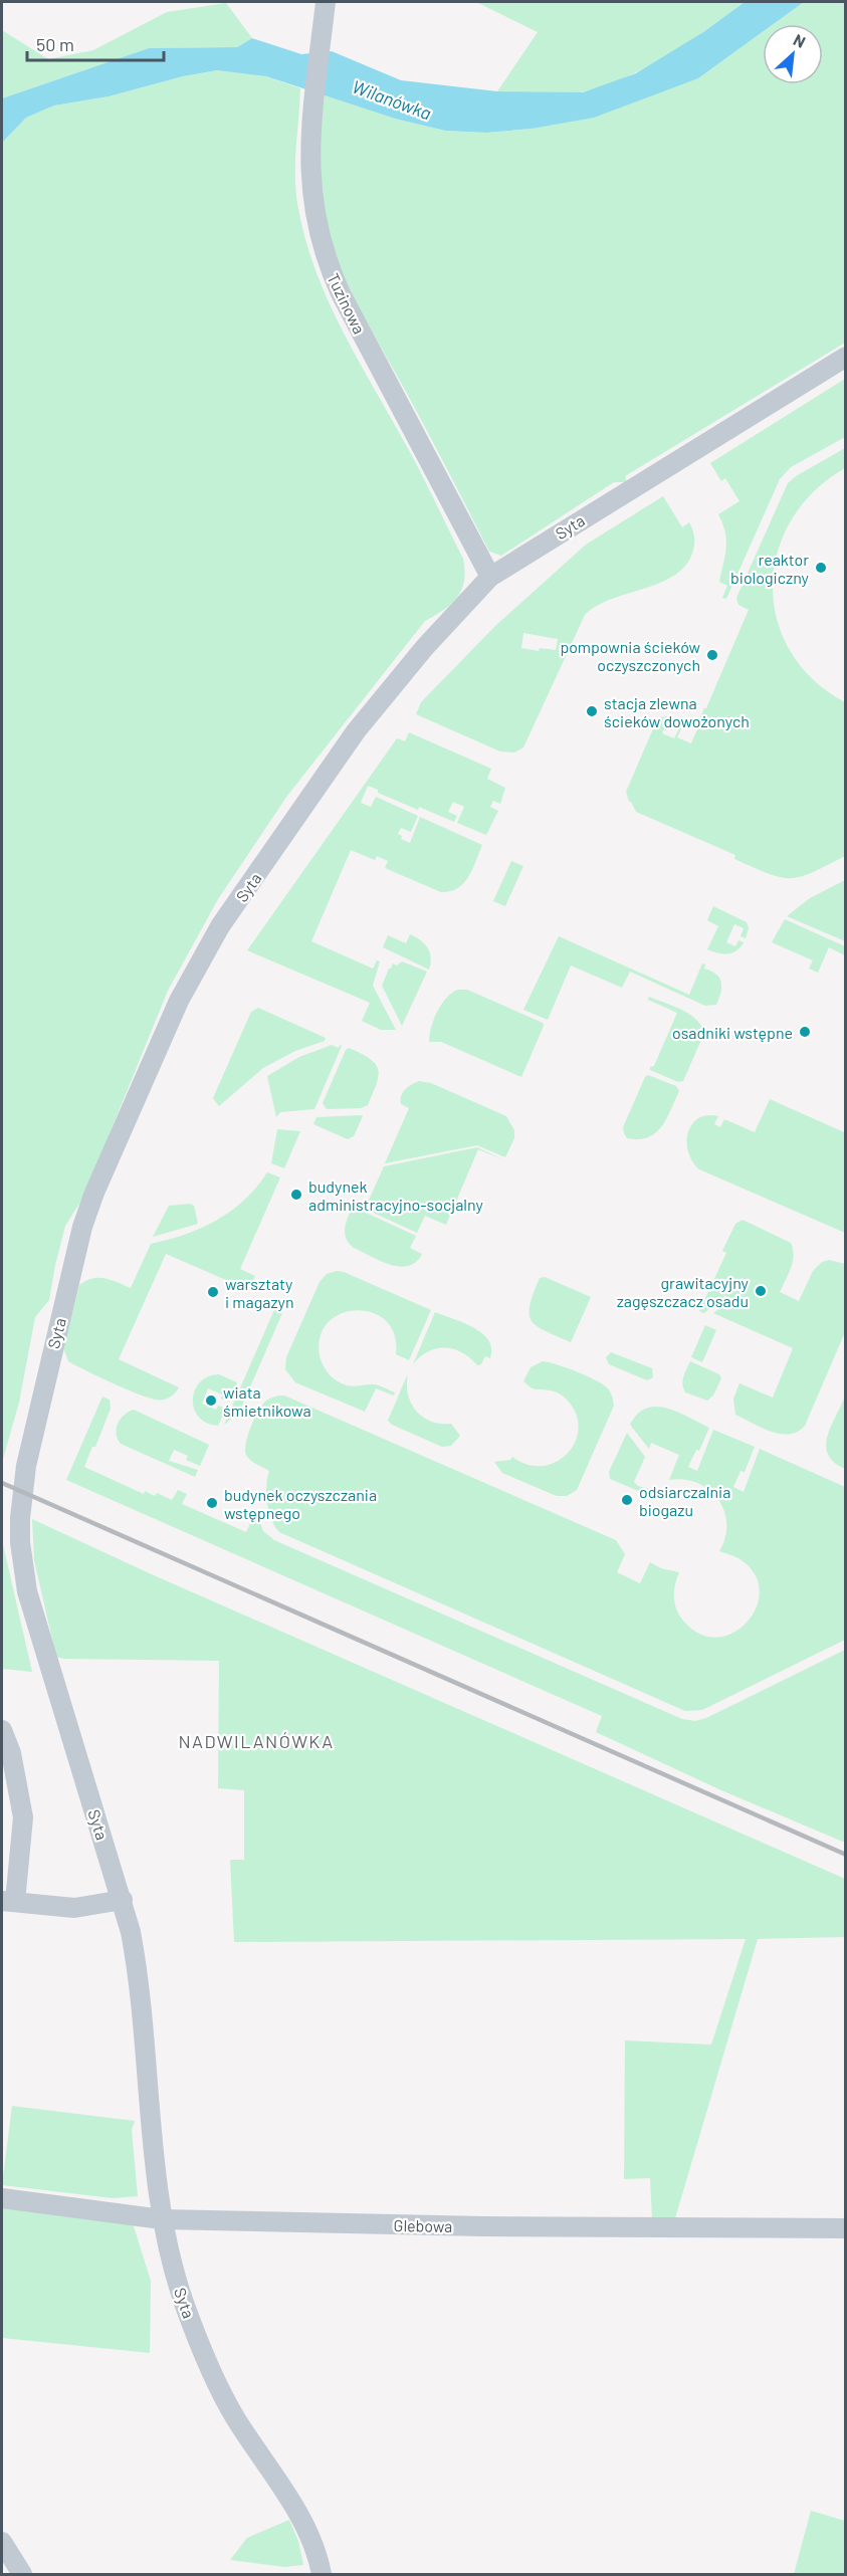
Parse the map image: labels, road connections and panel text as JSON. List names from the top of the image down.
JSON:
{
  "streets": {
    "street": ["Tuzinowa", "Syta", "Glebowa"]
  },
  "crossings": [
    ["Tuzinowa", "Syta"],
    ["Syta", "Glebowa"]
  ],
  "districts": ["NADWILANÓWKA"],
  "water": ["Wilanówka"],
  "places": [
    "reaktor biologiczny",
    "pompownia ścieków oczyszczonych",
    "stacja zlewna ścieków dowożonych",
    "osadniki wstępne",
    "budynek administracyjno-socjalny",
    "grawitacyjny zagęszczacz osadu",
    "warsztaty i magazyn",
    "wiata śmietnikowa",
    "odsiarczalnia biogazu",
    "budynek oczyszczania wstępnego"
  ],
  "scale_bar": "50 m",
  "north": "top right"
}
